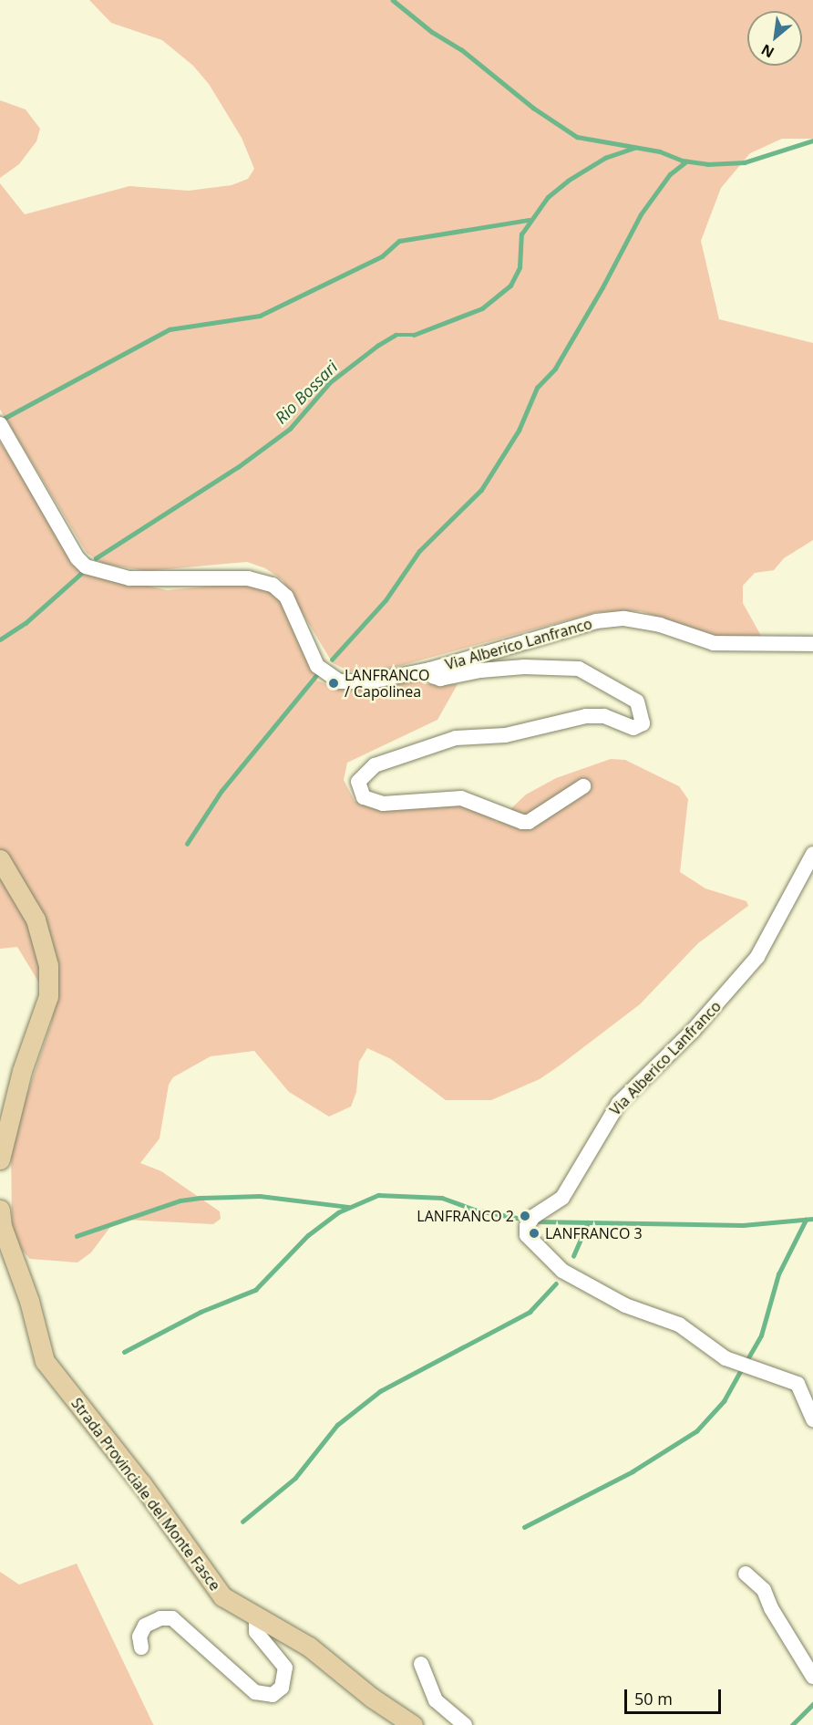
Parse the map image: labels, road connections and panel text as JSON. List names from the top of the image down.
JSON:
{
  "streets": {
    "main road": ["Strada Provinciale del Monte Fasce"],
    "street": ["Via Alberico Lanfranco"]
  },
  "water": ["Rio Bossari"],
  "places": ["LANFRANCO / Capolinea", "LANFRANCO 2", "LANFRANCO 3"],
  "scale_bar": "50 m",
  "north": "bottom left"
}
